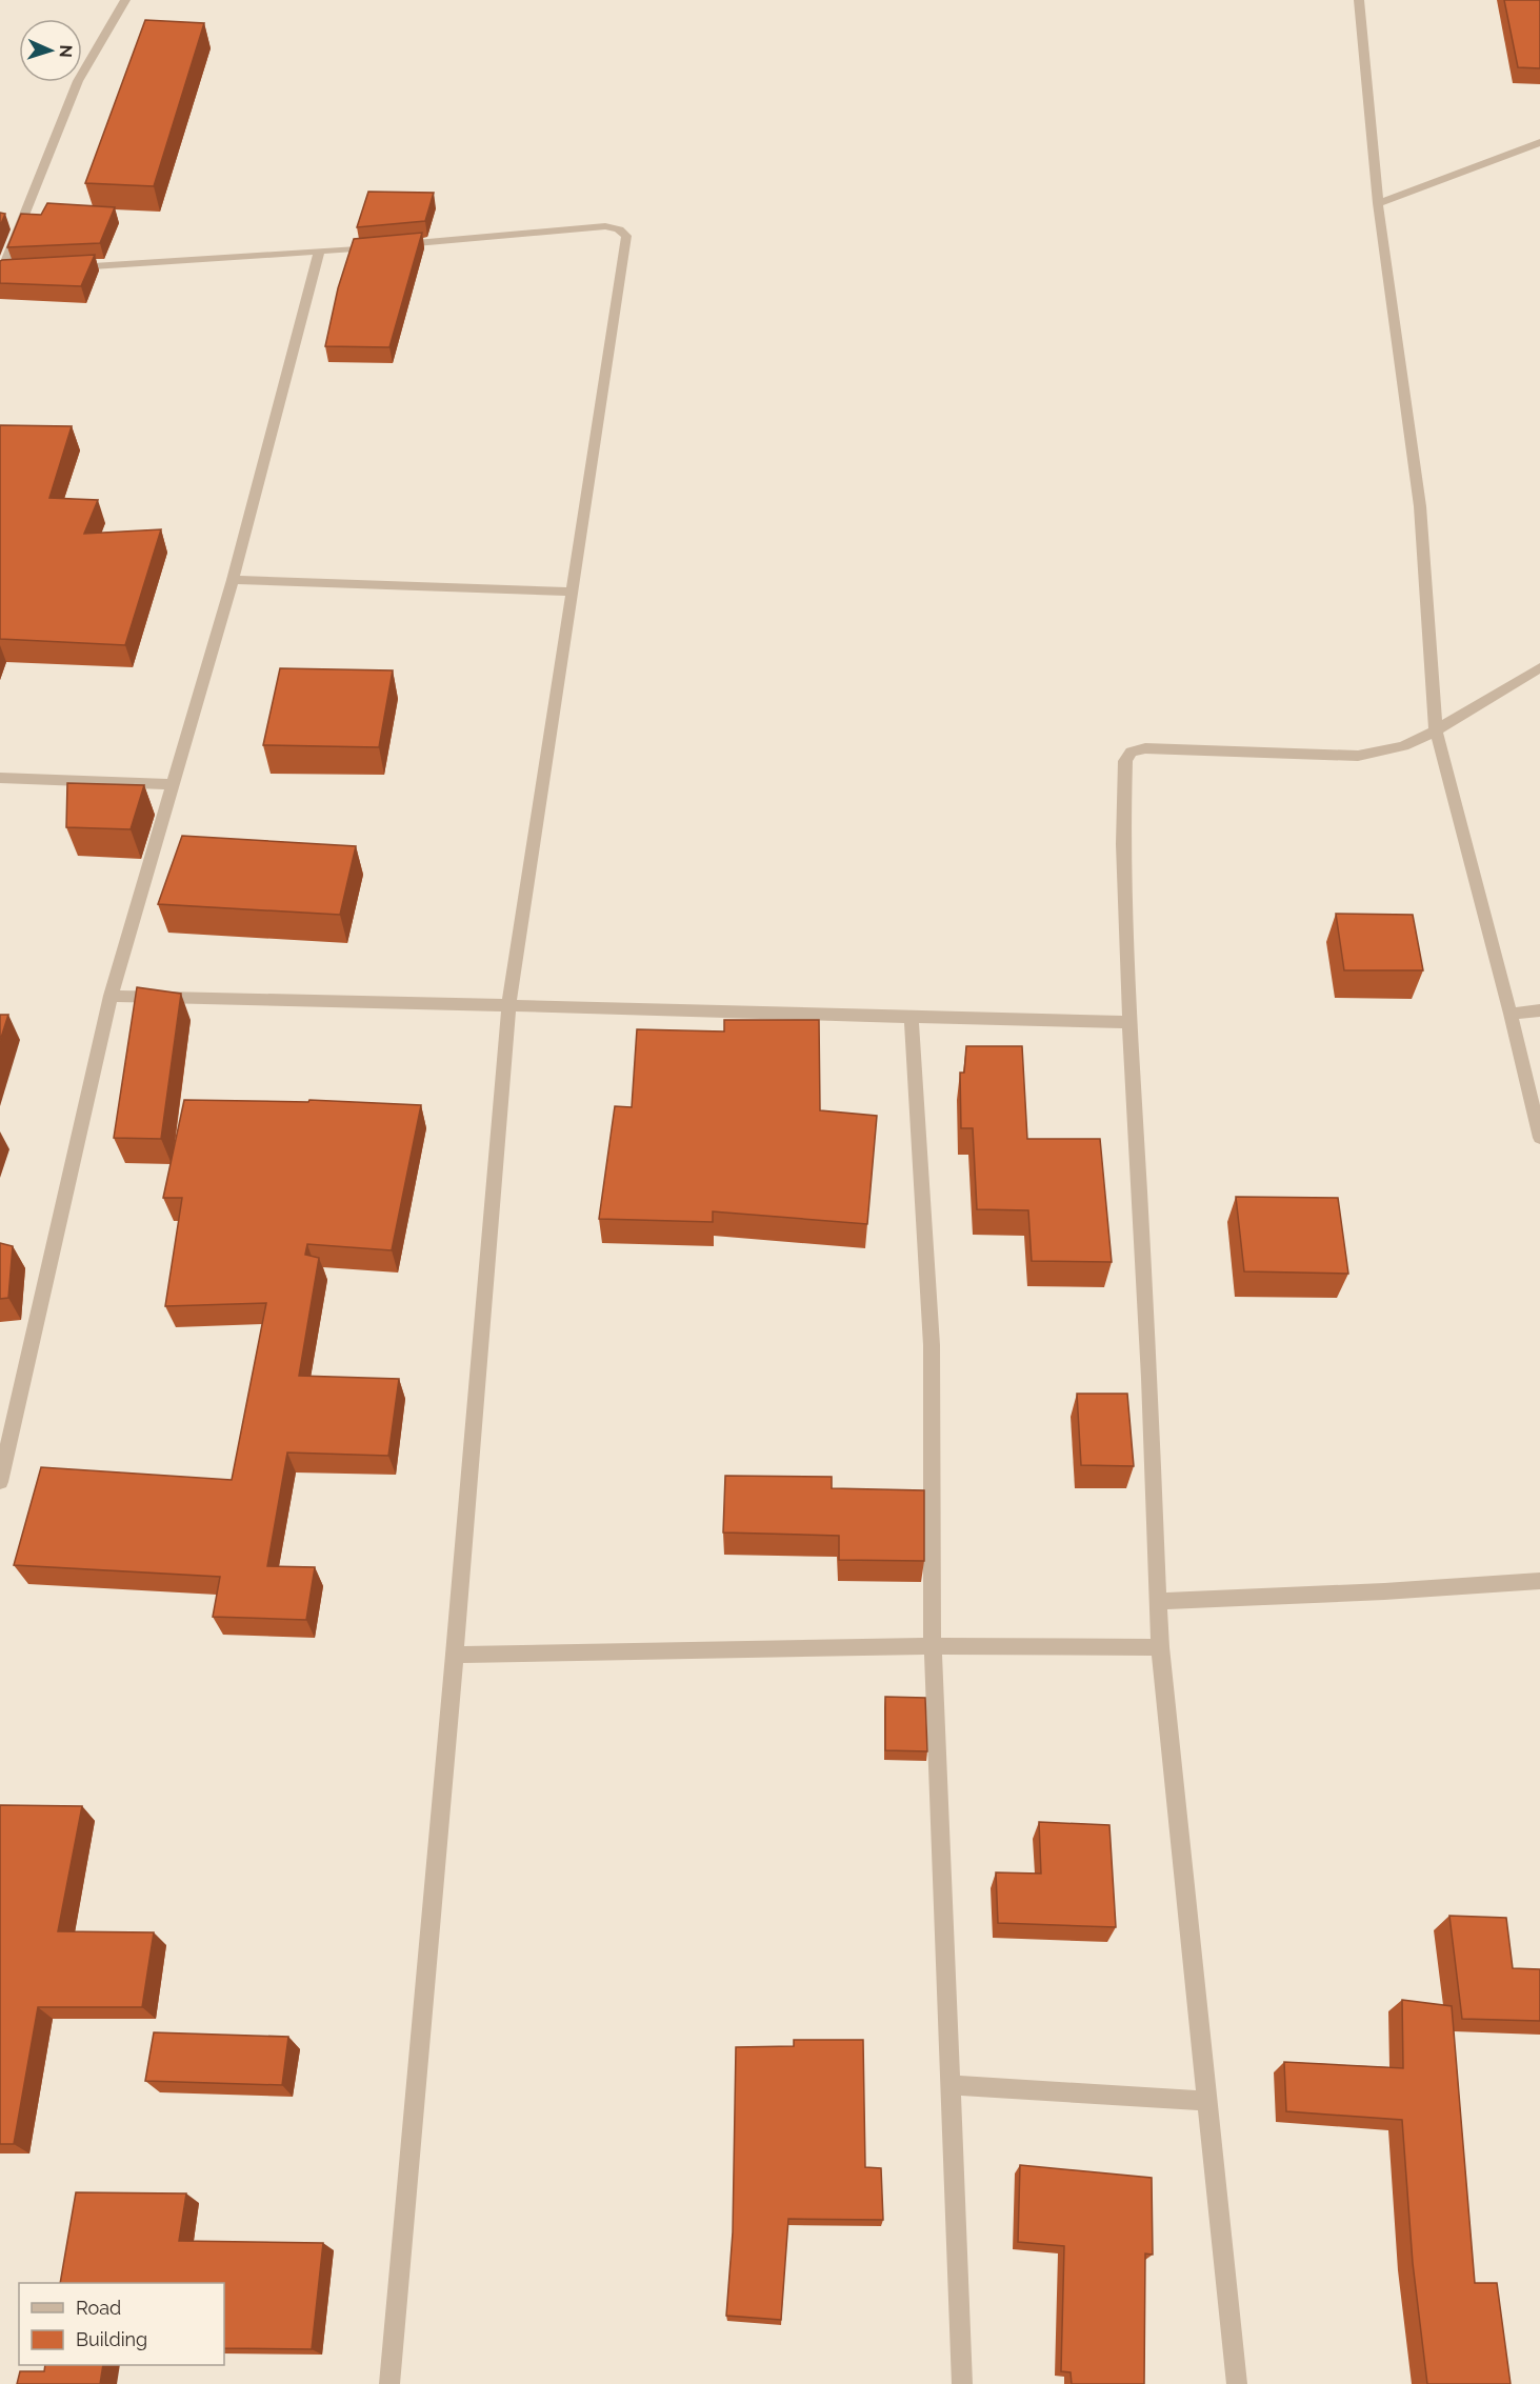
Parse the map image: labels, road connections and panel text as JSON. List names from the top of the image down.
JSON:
{
  "legend": ["Road", "Building"],
  "north": "right"
}
